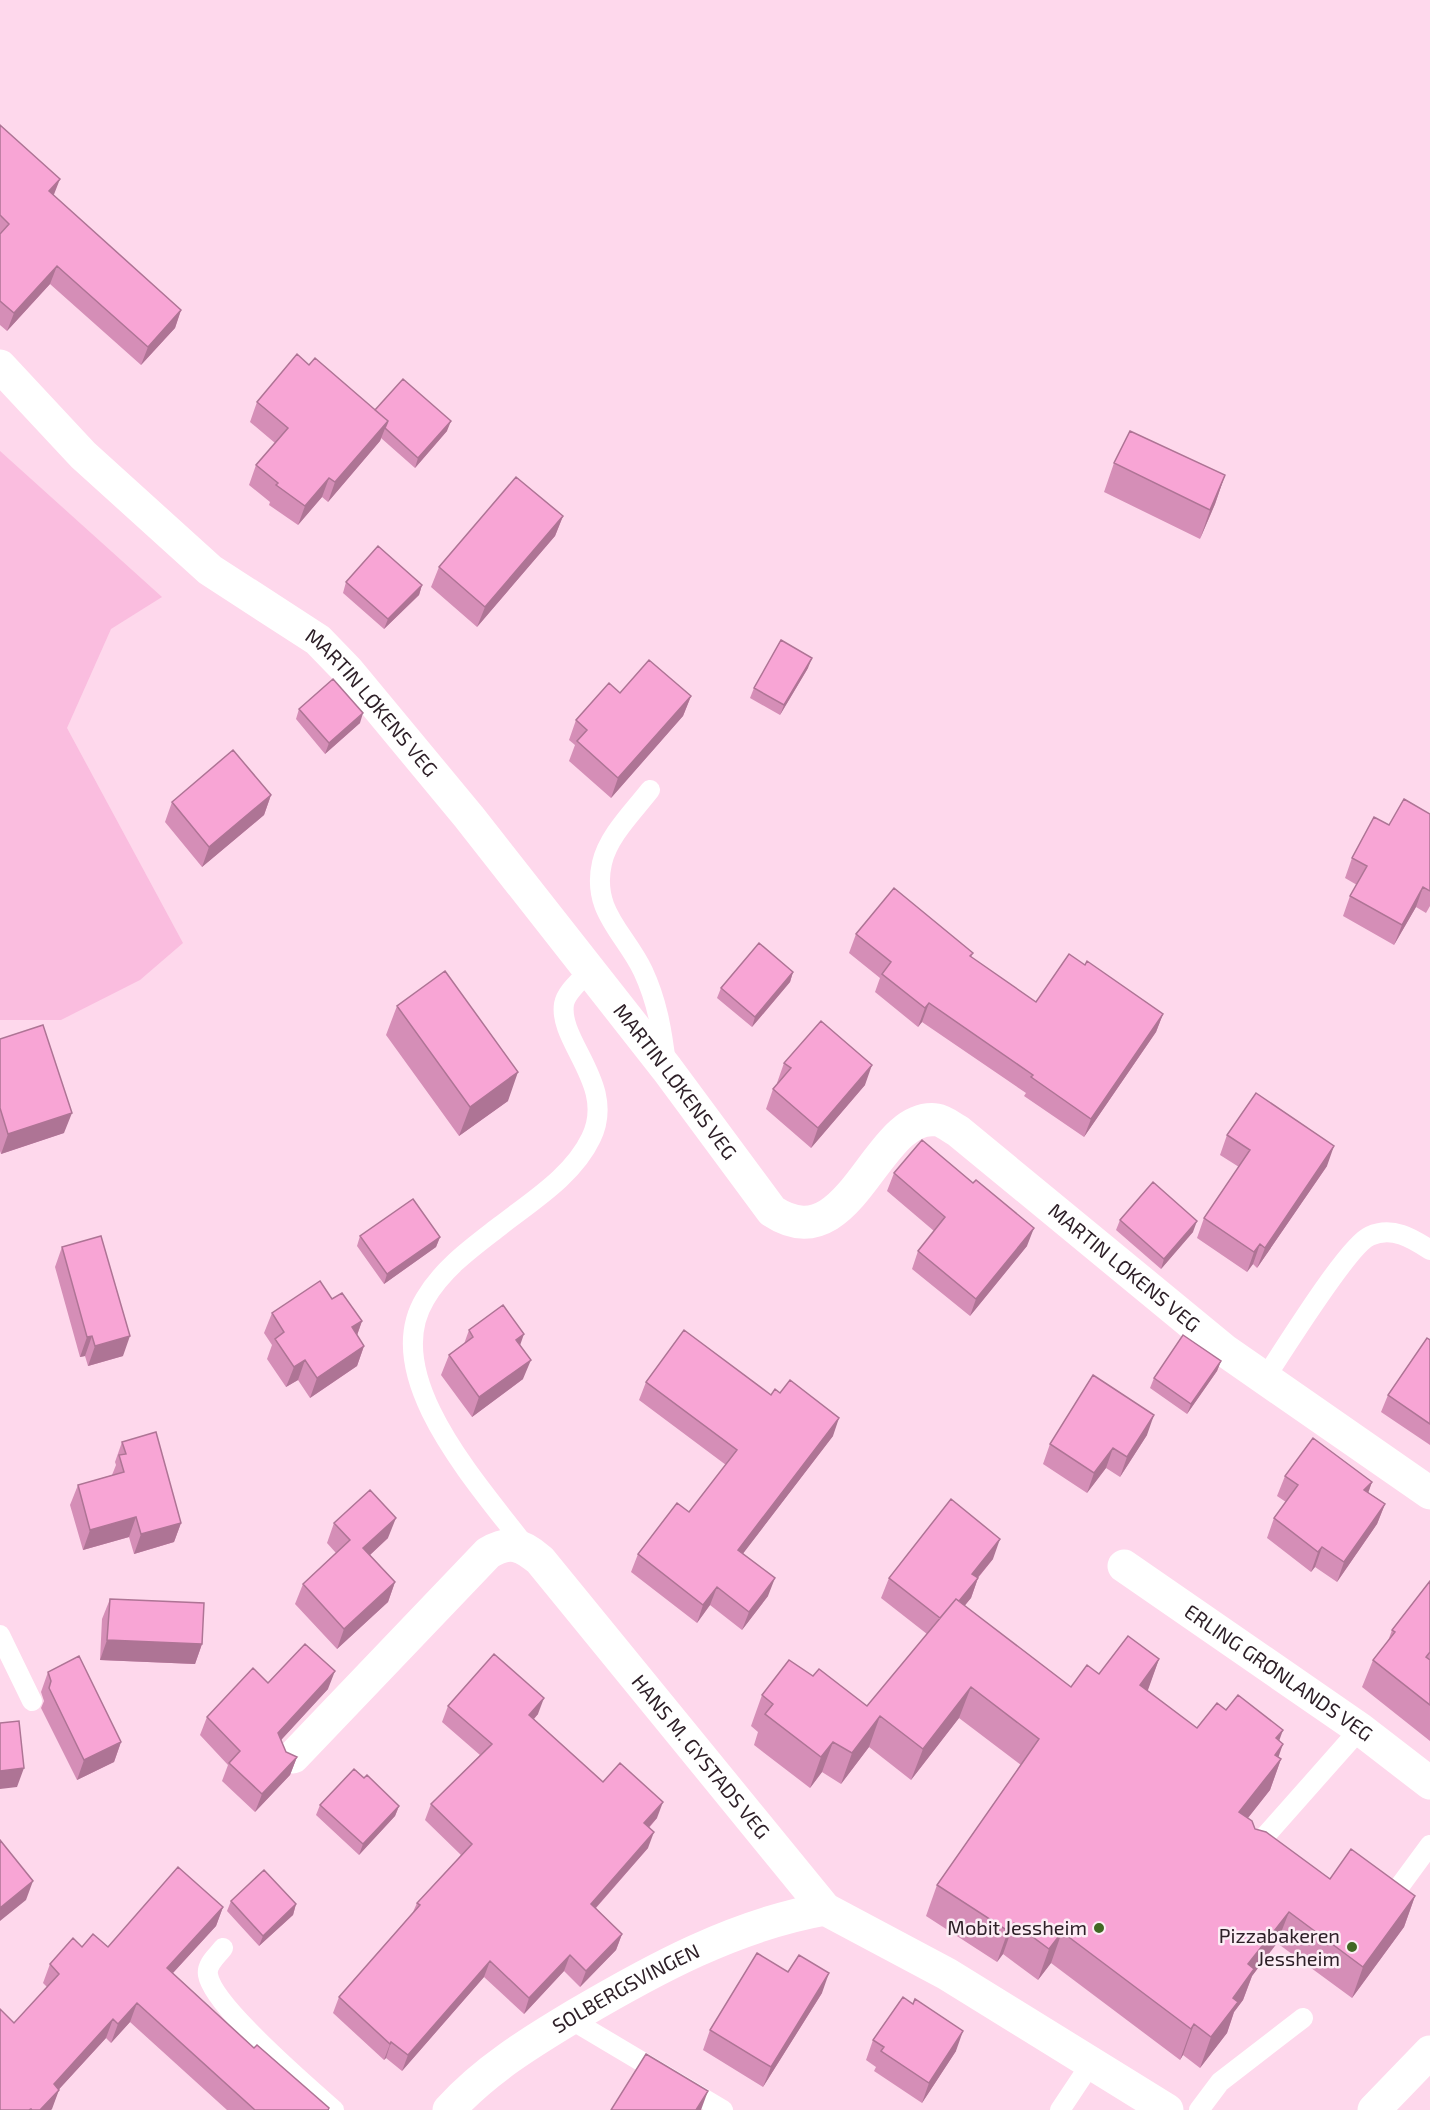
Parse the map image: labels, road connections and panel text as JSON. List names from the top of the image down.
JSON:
{
  "streets": {
    "street": [
      "MARTIN LØKENS VEG",
      "ERLING GRØNLANDS VEG",
      "HANS M. GYSTADS VEG",
      "SOLBERGSVINGEN"
    ]
  },
  "crossings": [
    ["HANS M. GYSTADS VEG", "SOLBERGSVINGEN"]
  ],
  "places": ["Mobit Jessheim", "Pizzabakeren Jessheim"]
}
